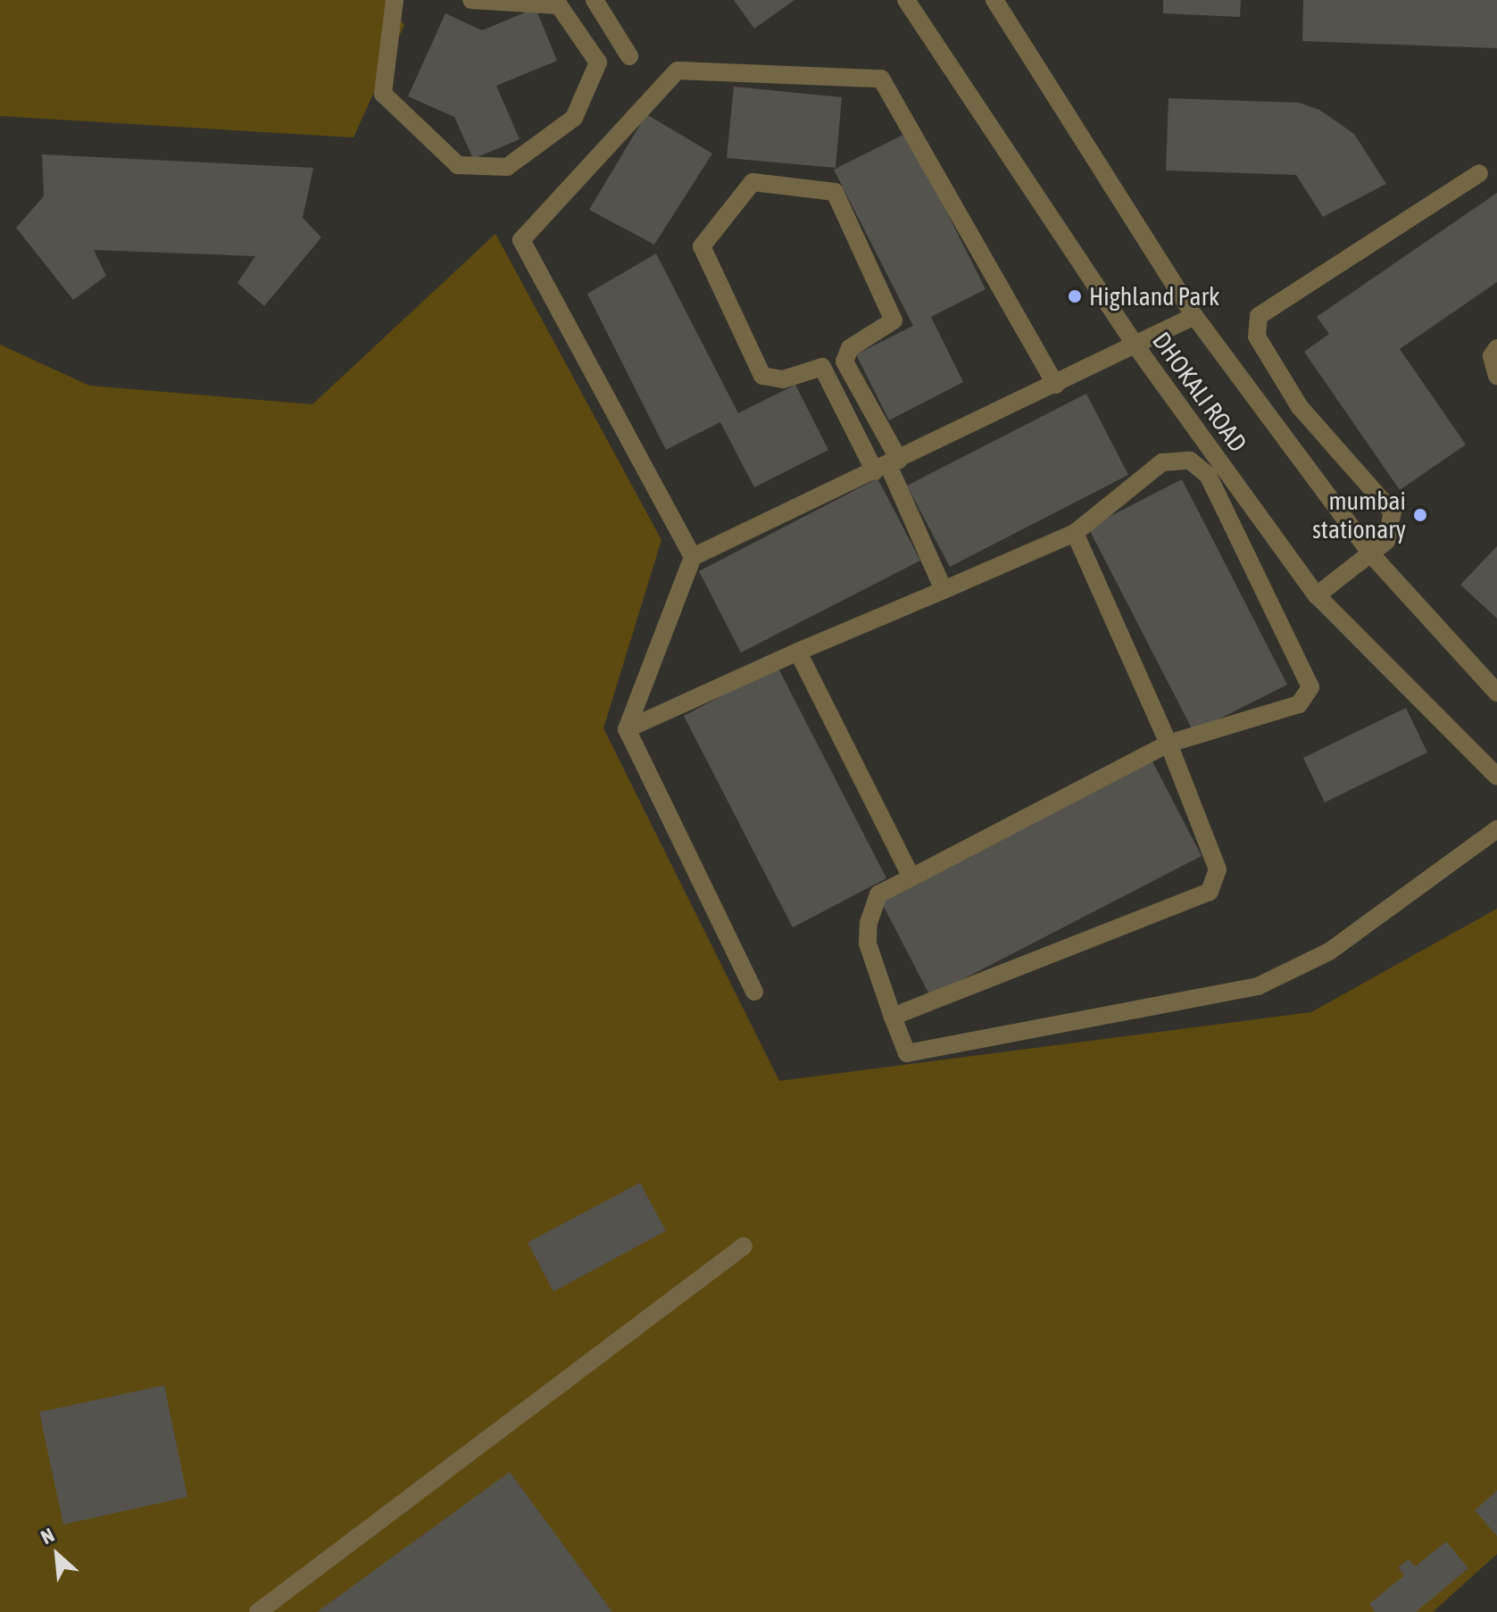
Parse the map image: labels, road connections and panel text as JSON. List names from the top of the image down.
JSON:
{
  "streets": {
    "street": ["DHOKALI ROAD"]
  },
  "places": ["Highland Park", "mumbai stationary"],
  "north": "top left"
}
